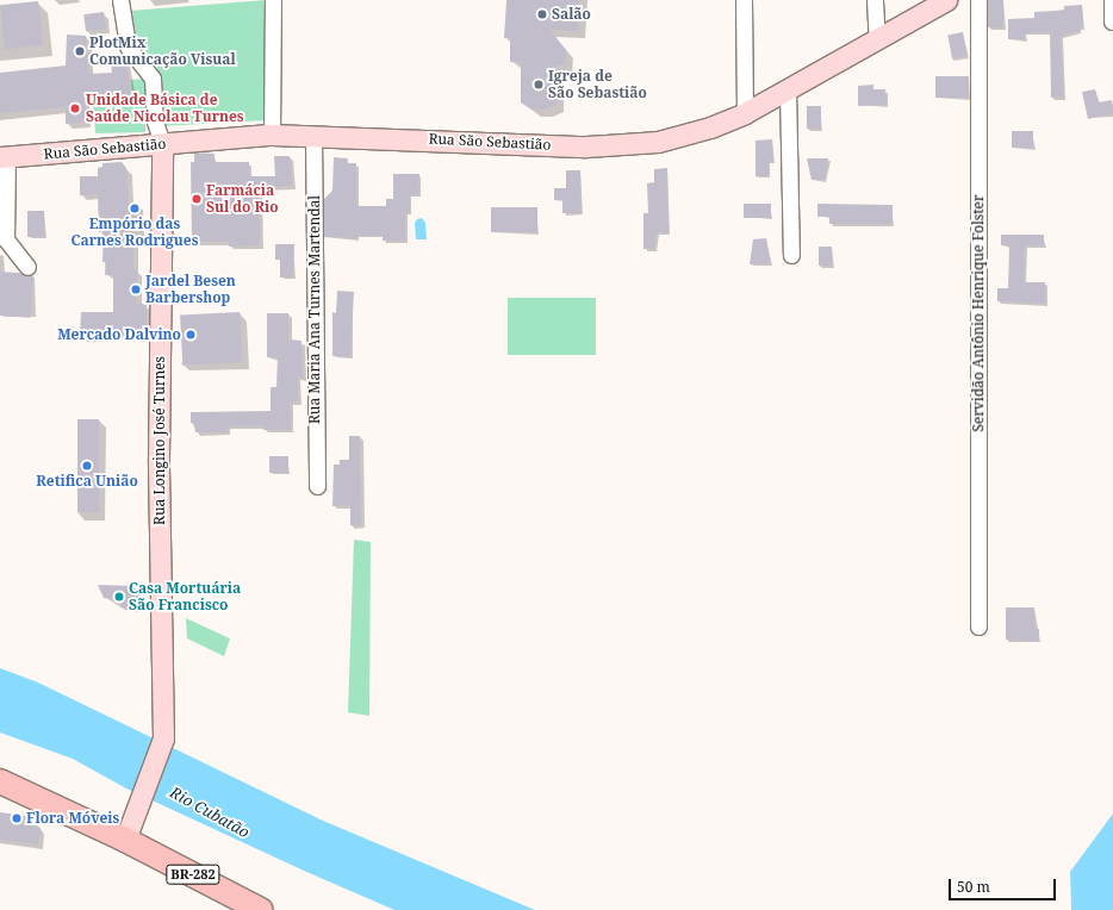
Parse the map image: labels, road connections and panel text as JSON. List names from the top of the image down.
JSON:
{
  "streets": {
    "highway": ["BR-282"],
    "main road": ["Rua São Sebastião", "Rua Longino José Turnes"],
    "street": ["Rua Maria Ana Turnes Martendal", "Servidão Antônio Henrique Folster"]
  },
  "crossings": [
    ["Rua São Sebastião", "Rua Maria Ana Turnes Martendal"],
    ["Rua São Sebastião", "Rua Longino José Turnes"],
    ["Rua Longino José Turnes", "BR-282"]
  ],
  "water": ["Rio Cubatão"],
  "places": [
    "Salão",
    "PlotMix Comunicação Visual",
    "Igreja de São Sebastião",
    "Unidade Básica de Saúde Nicolau Turnes",
    "Farmácia Sul do Rio",
    "Empório das Carnes Rodrigues",
    "Jardel Besen Barbershop",
    "Mercado Dalvino",
    "Retifica União",
    "Casa Mortuária São Francisco",
    "Flora Móveis"
  ],
  "scale_bar": "50 m"
}
